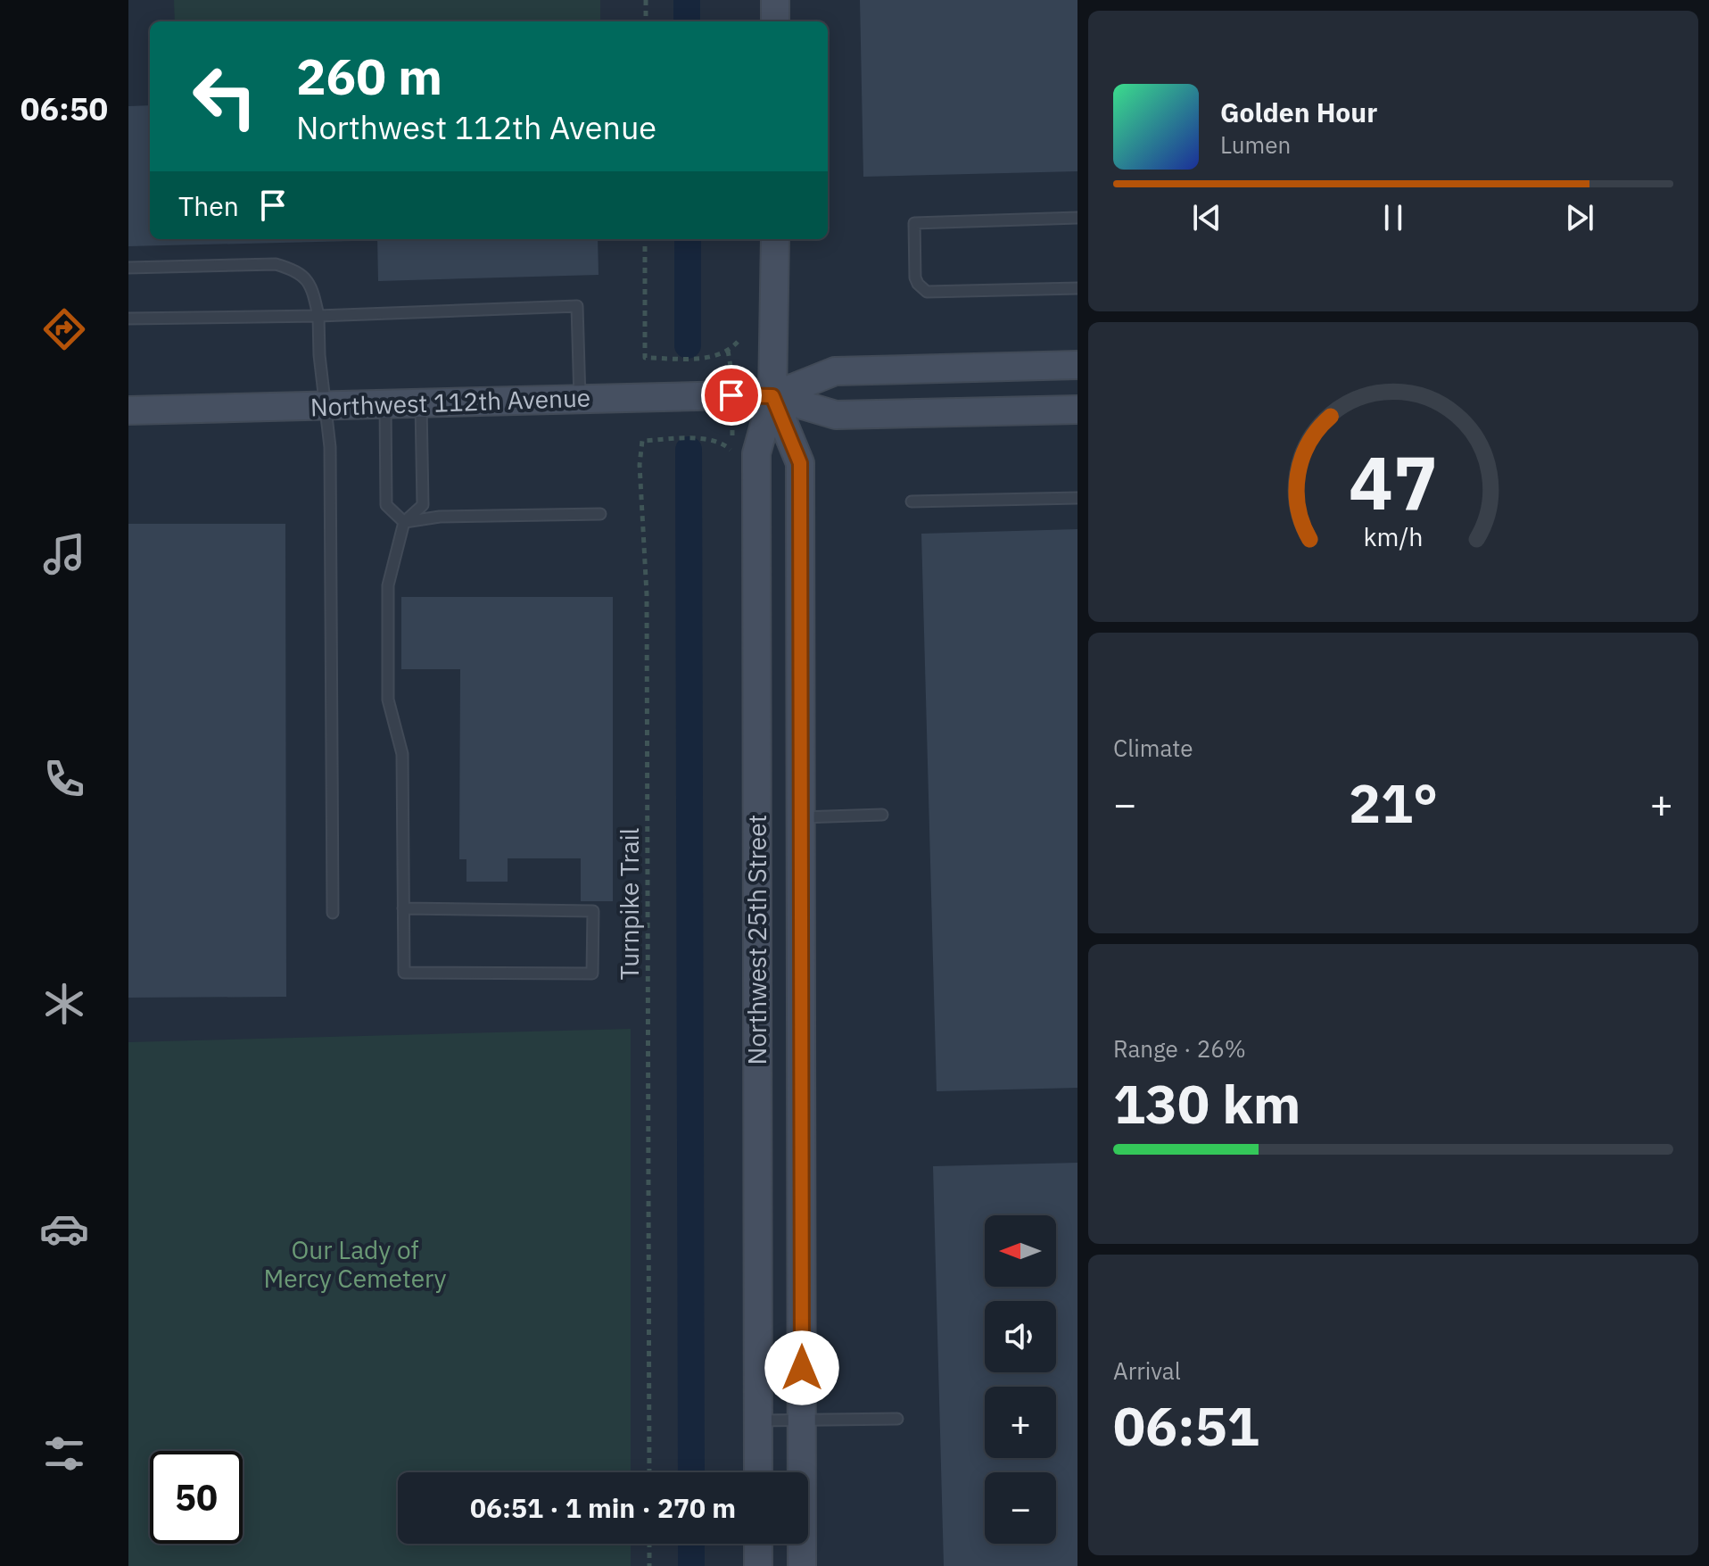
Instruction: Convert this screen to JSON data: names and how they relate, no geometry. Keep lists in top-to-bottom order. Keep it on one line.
{"streets":{"main road":["Northwest 112th Avenue","Northwest 25th Street"],"path":["Turnpike Trail"]},"crossings":[["Northwest 112th Avenue","Northwest 25th Street"]],"parks":["Our Lady of Mercy Cemetery"],"north":"left","page":{"tabs":"06:50","turn":["260 m","Northwest 112th Avenue"],"song":["Golden Hour","Lumen"],"then":"Then","tile":["Climate",["Range · 26%","130 km"],["Arrival","06:51"]],"heat":["−","21°","+"],"map_buttons":["+","−"],"limit":"50","trip":"06:51 · 1 min · 270 m","gauge":["47","km/h"]}}
